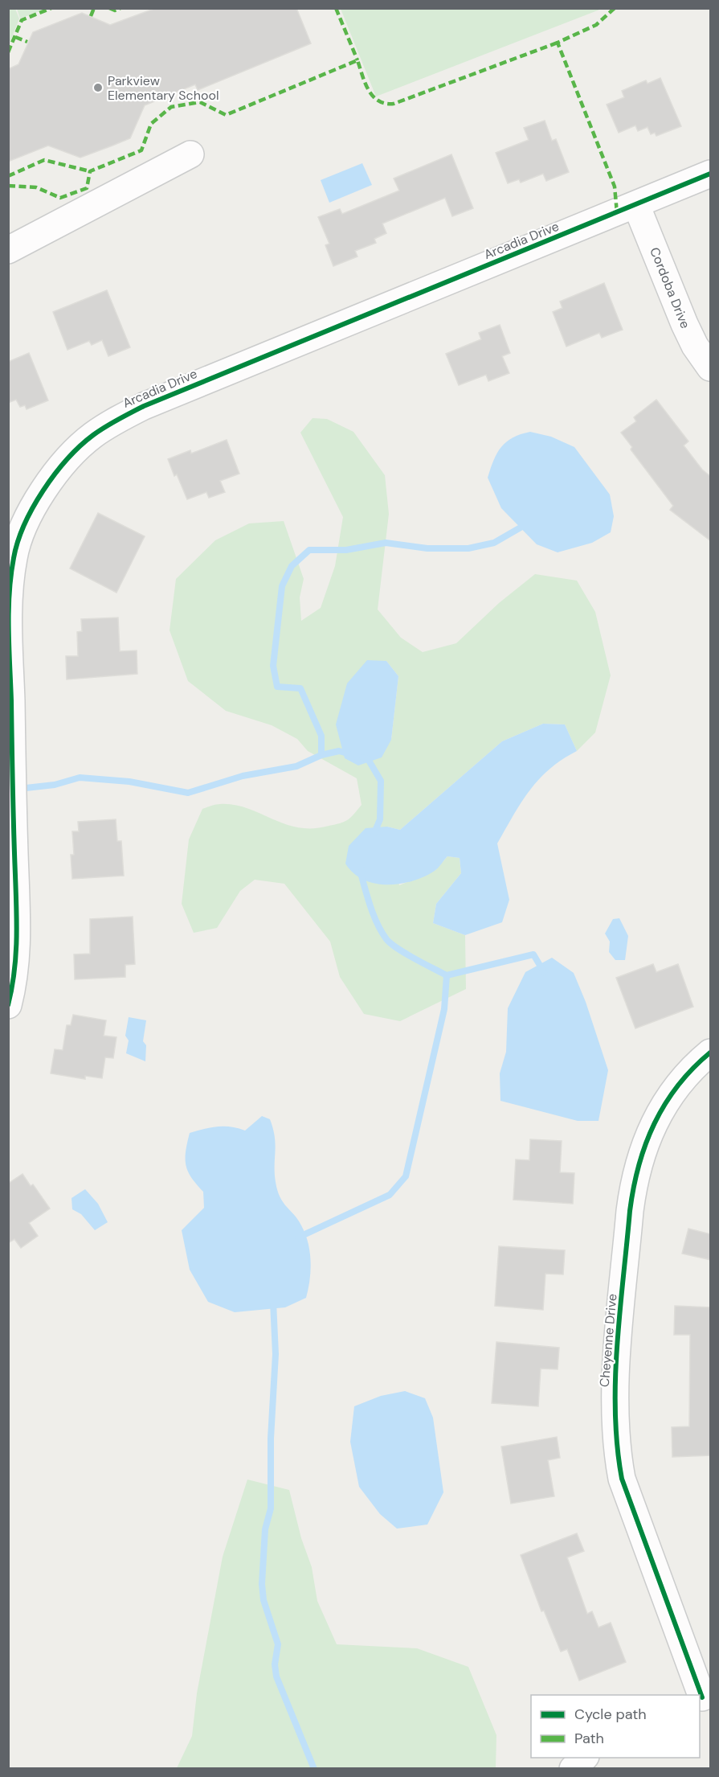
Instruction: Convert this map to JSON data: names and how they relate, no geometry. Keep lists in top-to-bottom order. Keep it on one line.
{"streets":{"street":["Arcadia Drive","Cordoba Drive","Cheyenne Drive"]},"crossings":[["Arcadia Drive","Cordoba Drive"]],"places":["Parkview Elementary School"],"legend":["Cycle path","Path"]}
